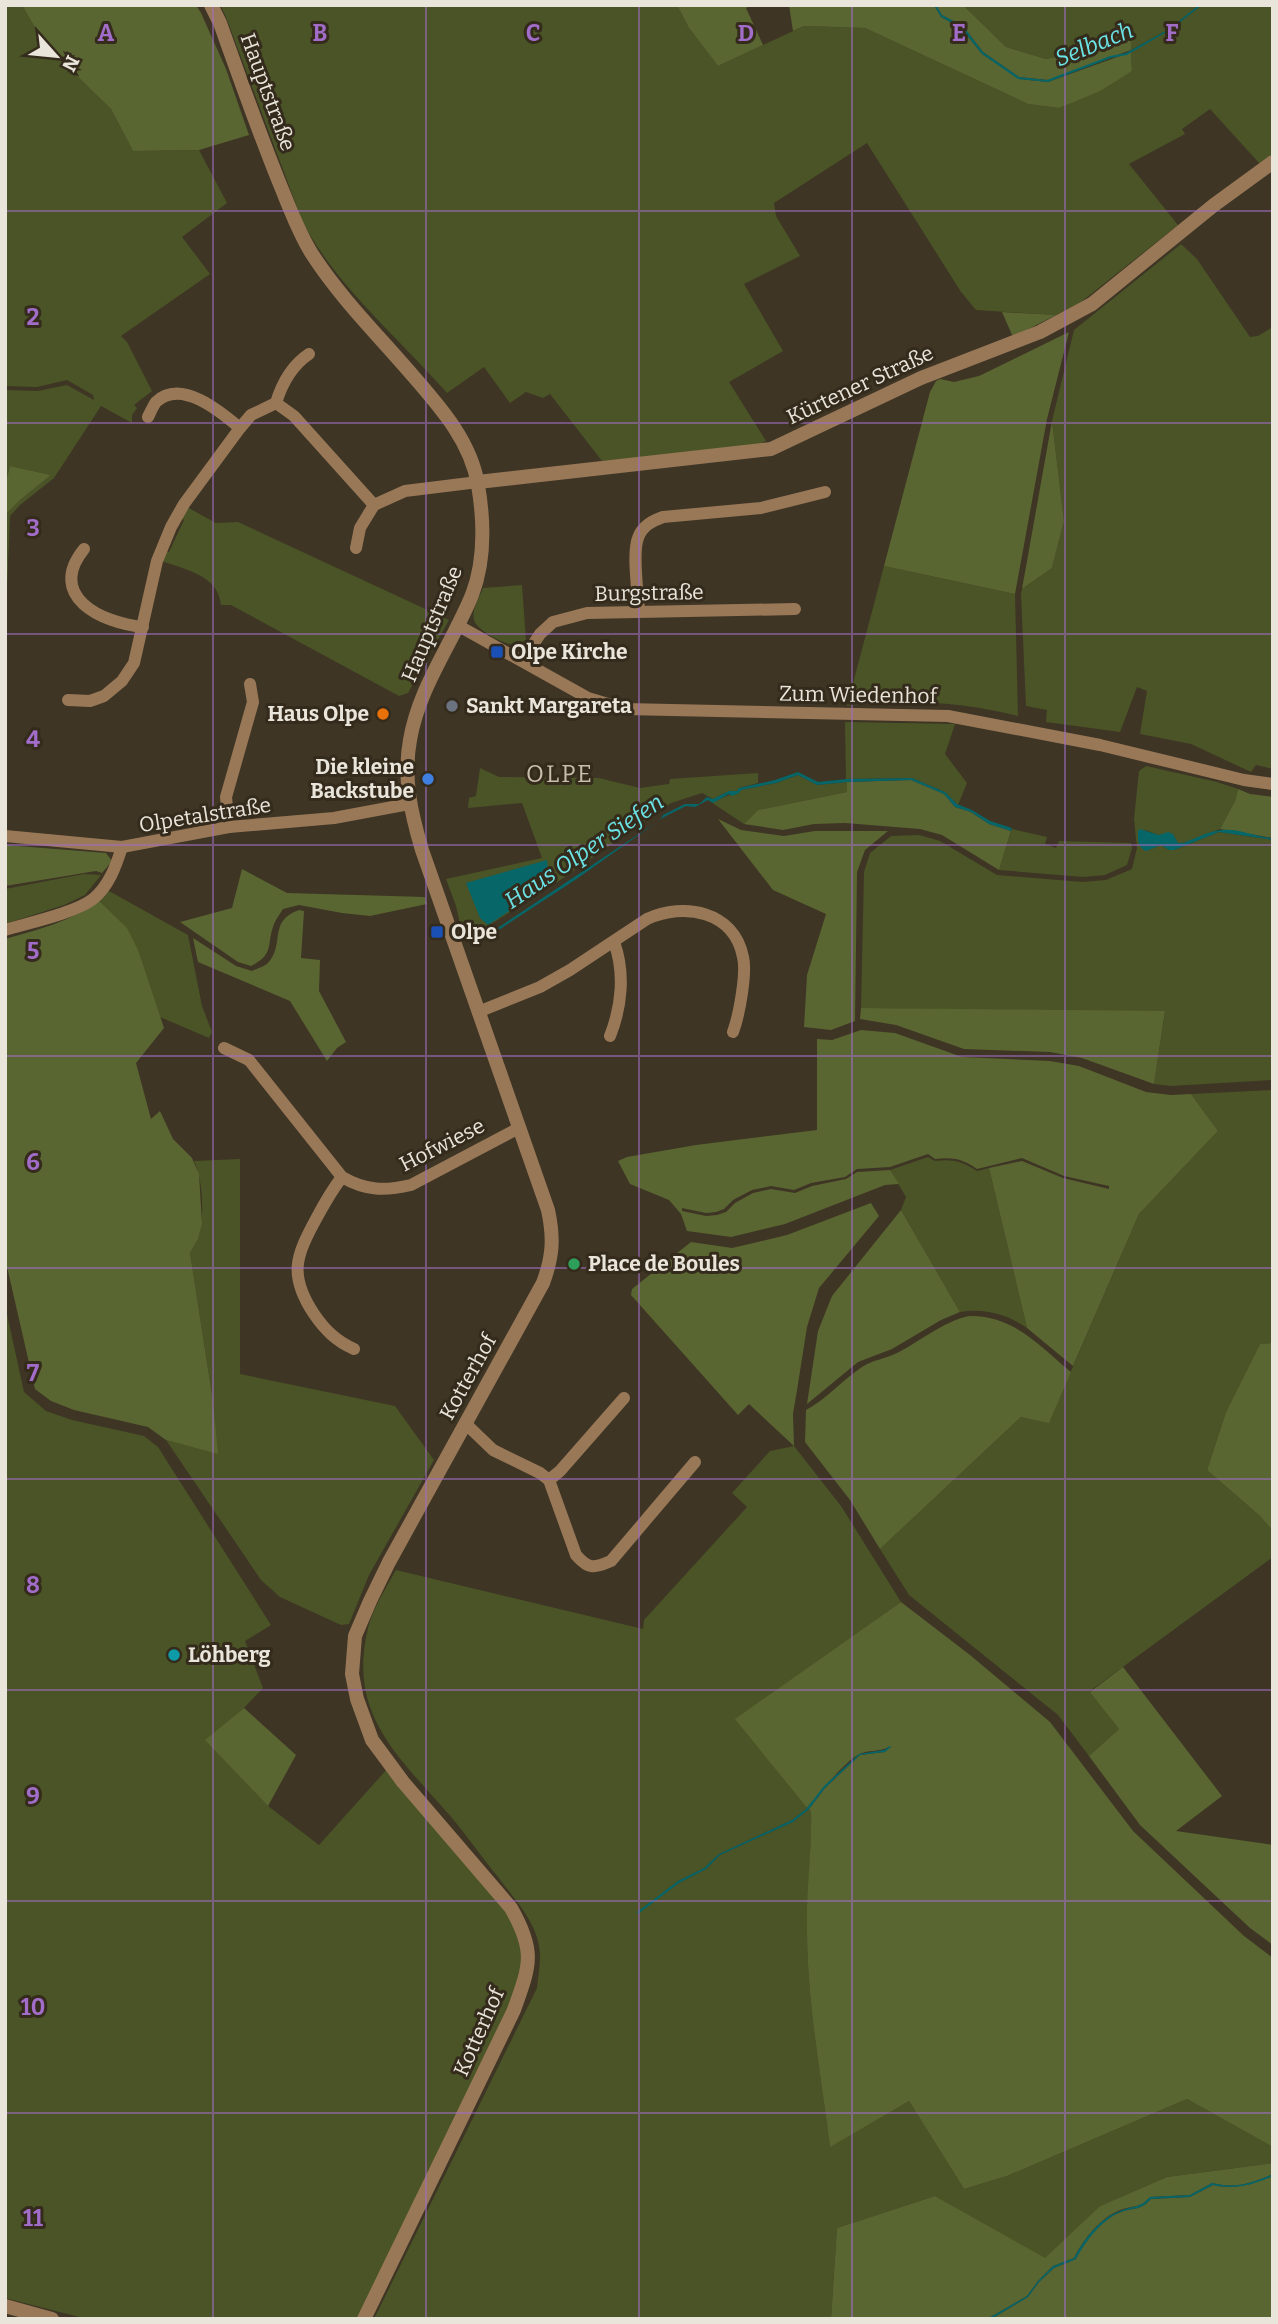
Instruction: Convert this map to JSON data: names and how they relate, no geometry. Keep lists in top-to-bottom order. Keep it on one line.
{"streets":{"street":["Hauptstraße","Kürtener Straße","Burgstraße","Zum Wiedenhof","Olpetalstraße","Hofwiese","Kotterhof"]},"crossings":[["Hauptstraße","Kürtener Straße"],["Hauptstraße","Zum Wiedenhof"],["Hauptstraße","Olpetalstraße"],["Hauptstraße","Hofwiese"],["Hauptstraße","Kotterhof"],["Burgstraße","Zum Wiedenhof"],["Hofwiese","Kotterhof"]],"districts":["OLPE"],"water":["Selbach","Haus Olper Siefen"],"places":{"transit":["Olpe Kirche","Olpe"],"other":["Sankt Margareta","Haus Olpe","Die kleine Backstube","Place de Boules","Löhberg"]},"north":"bottom right","grid":{"columns":["A","B","C","D","E","F"],"rows":["2","3","4","5","6","7","8","9","10","11"]}}
